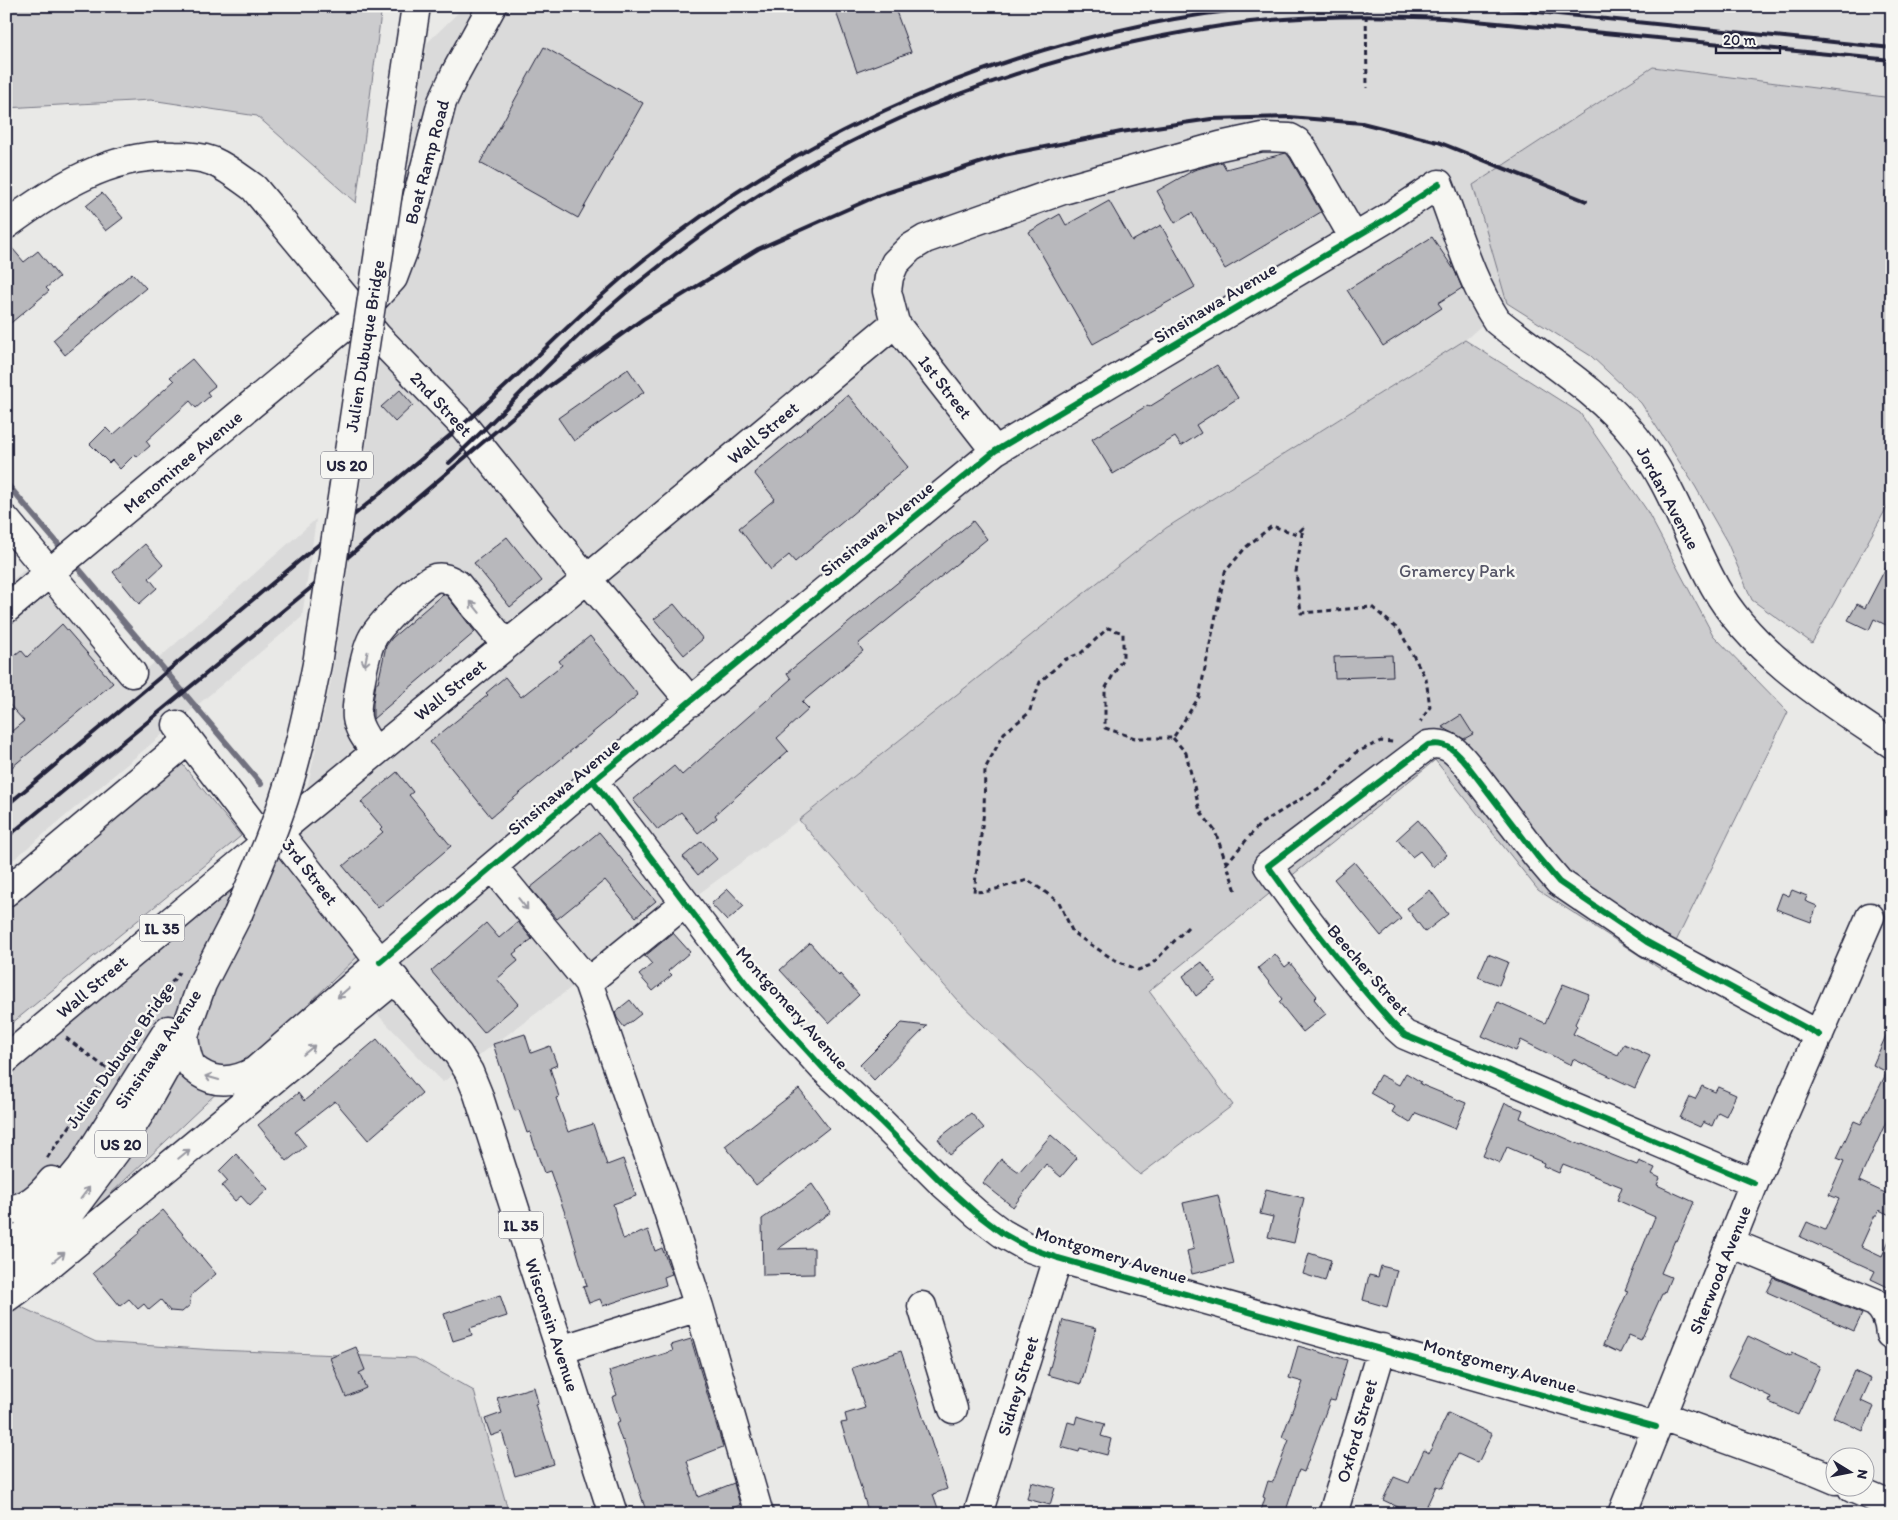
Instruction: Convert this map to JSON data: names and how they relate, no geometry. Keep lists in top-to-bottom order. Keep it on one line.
{"streets":{"main road":["Boat Ramp Road","Sinsinawa Avenue","Julien Dubuque Bridge","1st Street","2nd Street","Wall Street","Menominee Avenue","US 20","Jordan Avenue","3rd Street","IL 35","Beecher Street","Montgomery Avenue","Sherwood Avenue","Wisconsin Avenue","Sidney Street","Oxford Street"]},"crossings":[["Boat Ramp Road","2nd Street"],["Boat Ramp Road","Menominee Avenue"],["Sinsinawa Avenue","Julien Dubuque Bridge"],["Sinsinawa Avenue","1st Street"],["Sinsinawa Avenue","2nd Street"],["Sinsinawa Avenue","Jordan Avenue"],["Sinsinawa Avenue","3rd Street"],["Sinsinawa Avenue","Montgomery Avenue"],["Sinsinawa Avenue","Wisconsin Avenue"],["1st Street","Wall Street"],["2nd Street","Wall Street"],["2nd Street","Menominee Avenue"],["Wall Street","3rd Street"],["3rd Street","Wisconsin Avenue"],["Beecher Street","Sherwood Avenue"],["Montgomery Avenue","Sherwood Avenue"],["Montgomery Avenue","Sidney Street"],["Montgomery Avenue","Oxford Street"]],"parks":["Gramercy Park"],"scale_bar":"20 m","north":"right"}
